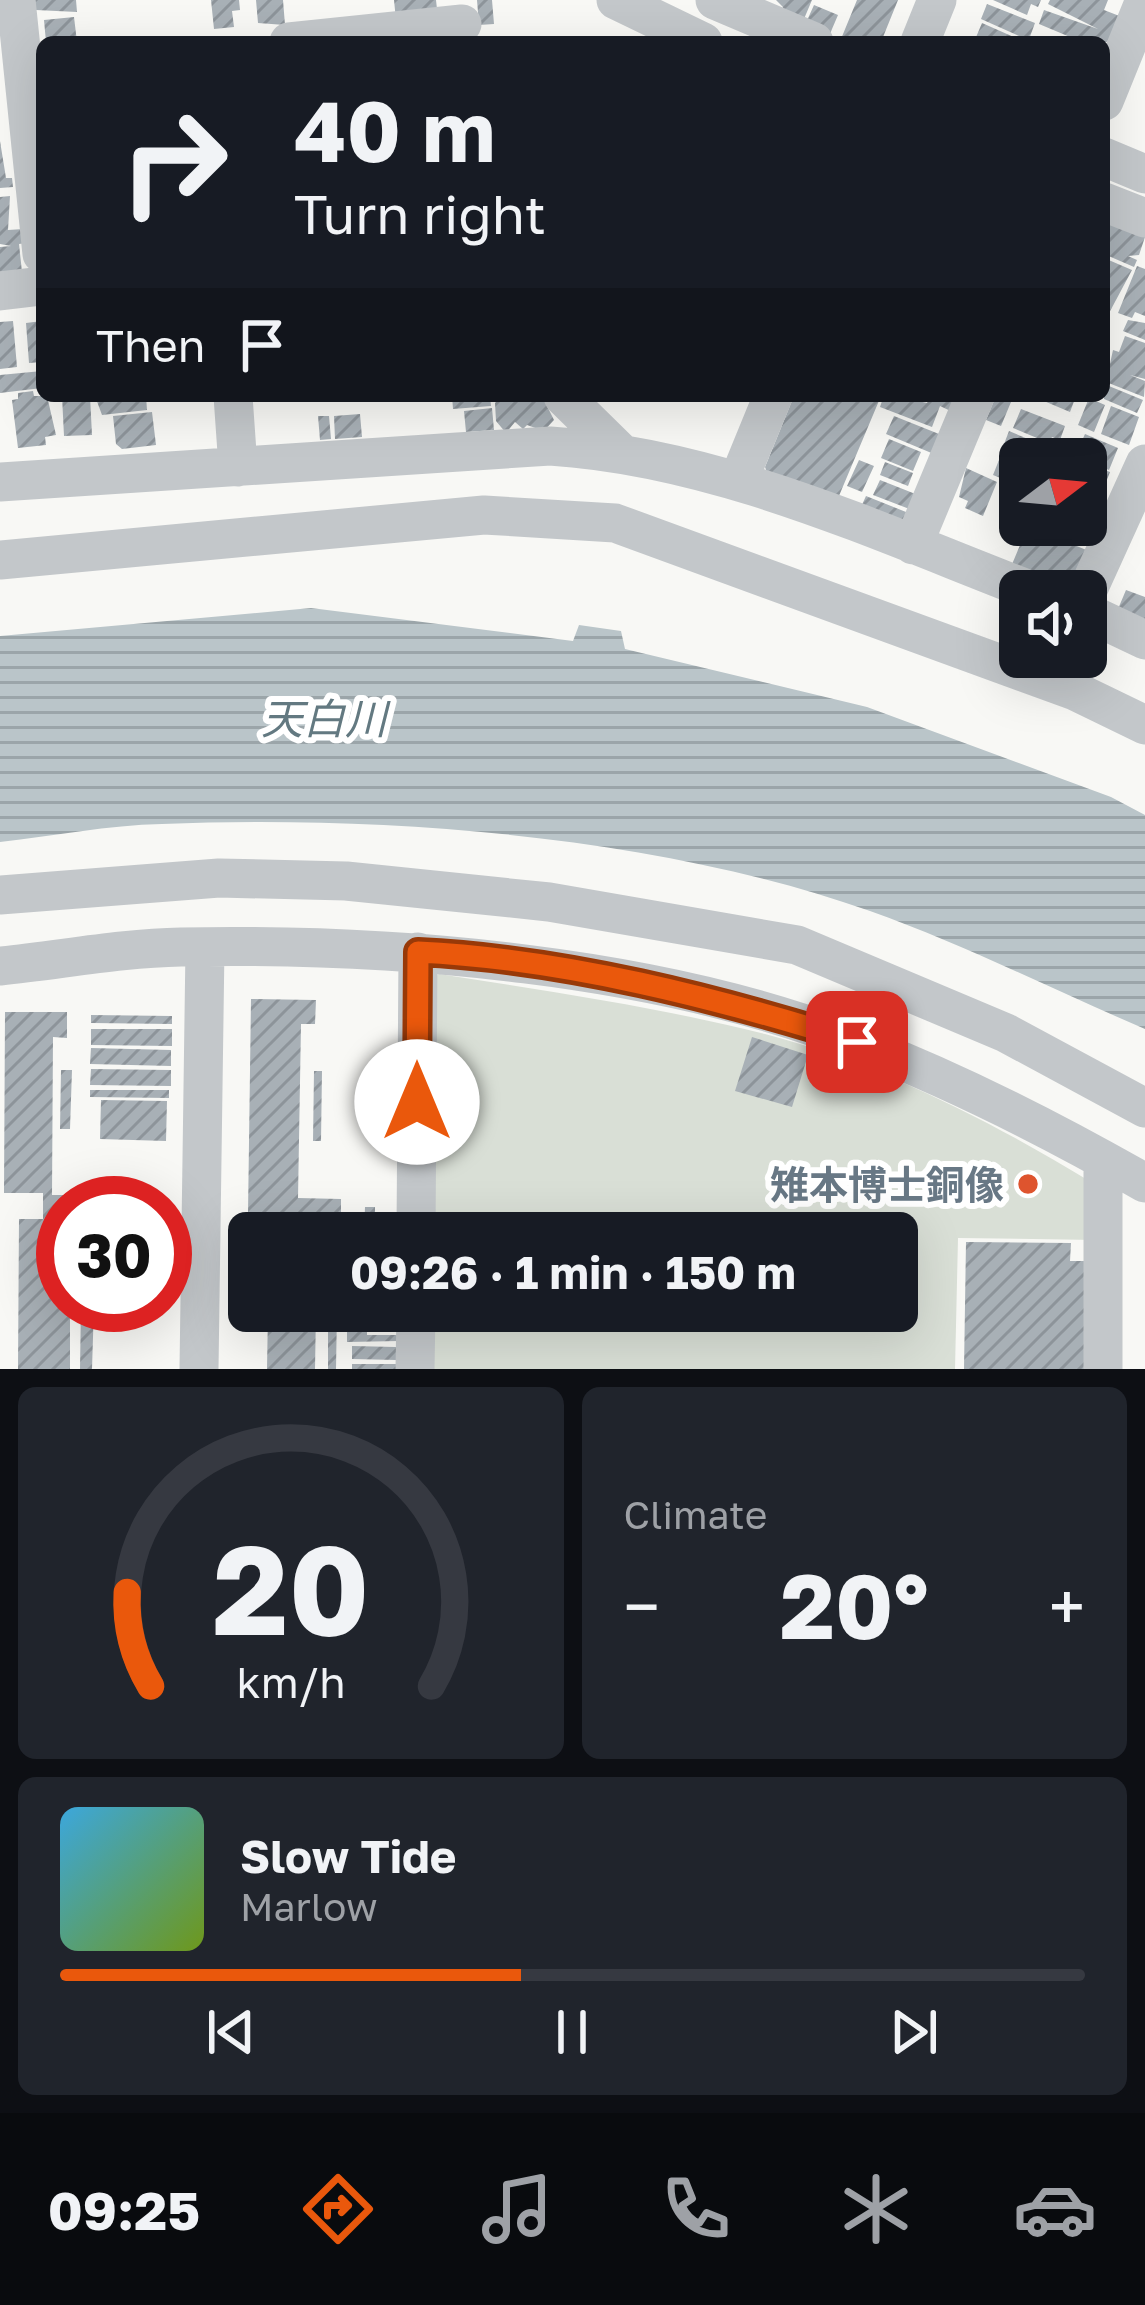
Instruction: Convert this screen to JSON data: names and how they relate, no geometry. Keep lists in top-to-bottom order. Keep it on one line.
{"water":["天白川"],"places":["雉本博士銅像"],"north":"right","page":{"turn":["40 m","Turn right"],"then":"Then","limit":"30","trip":"09:26 · 1 min · 150 m","tile":"Climate","heat":["−","20°","+"],"song":["Slow Tide","Marlow"],"tabs":"09:25","gauge":["20","km/h"]}}
